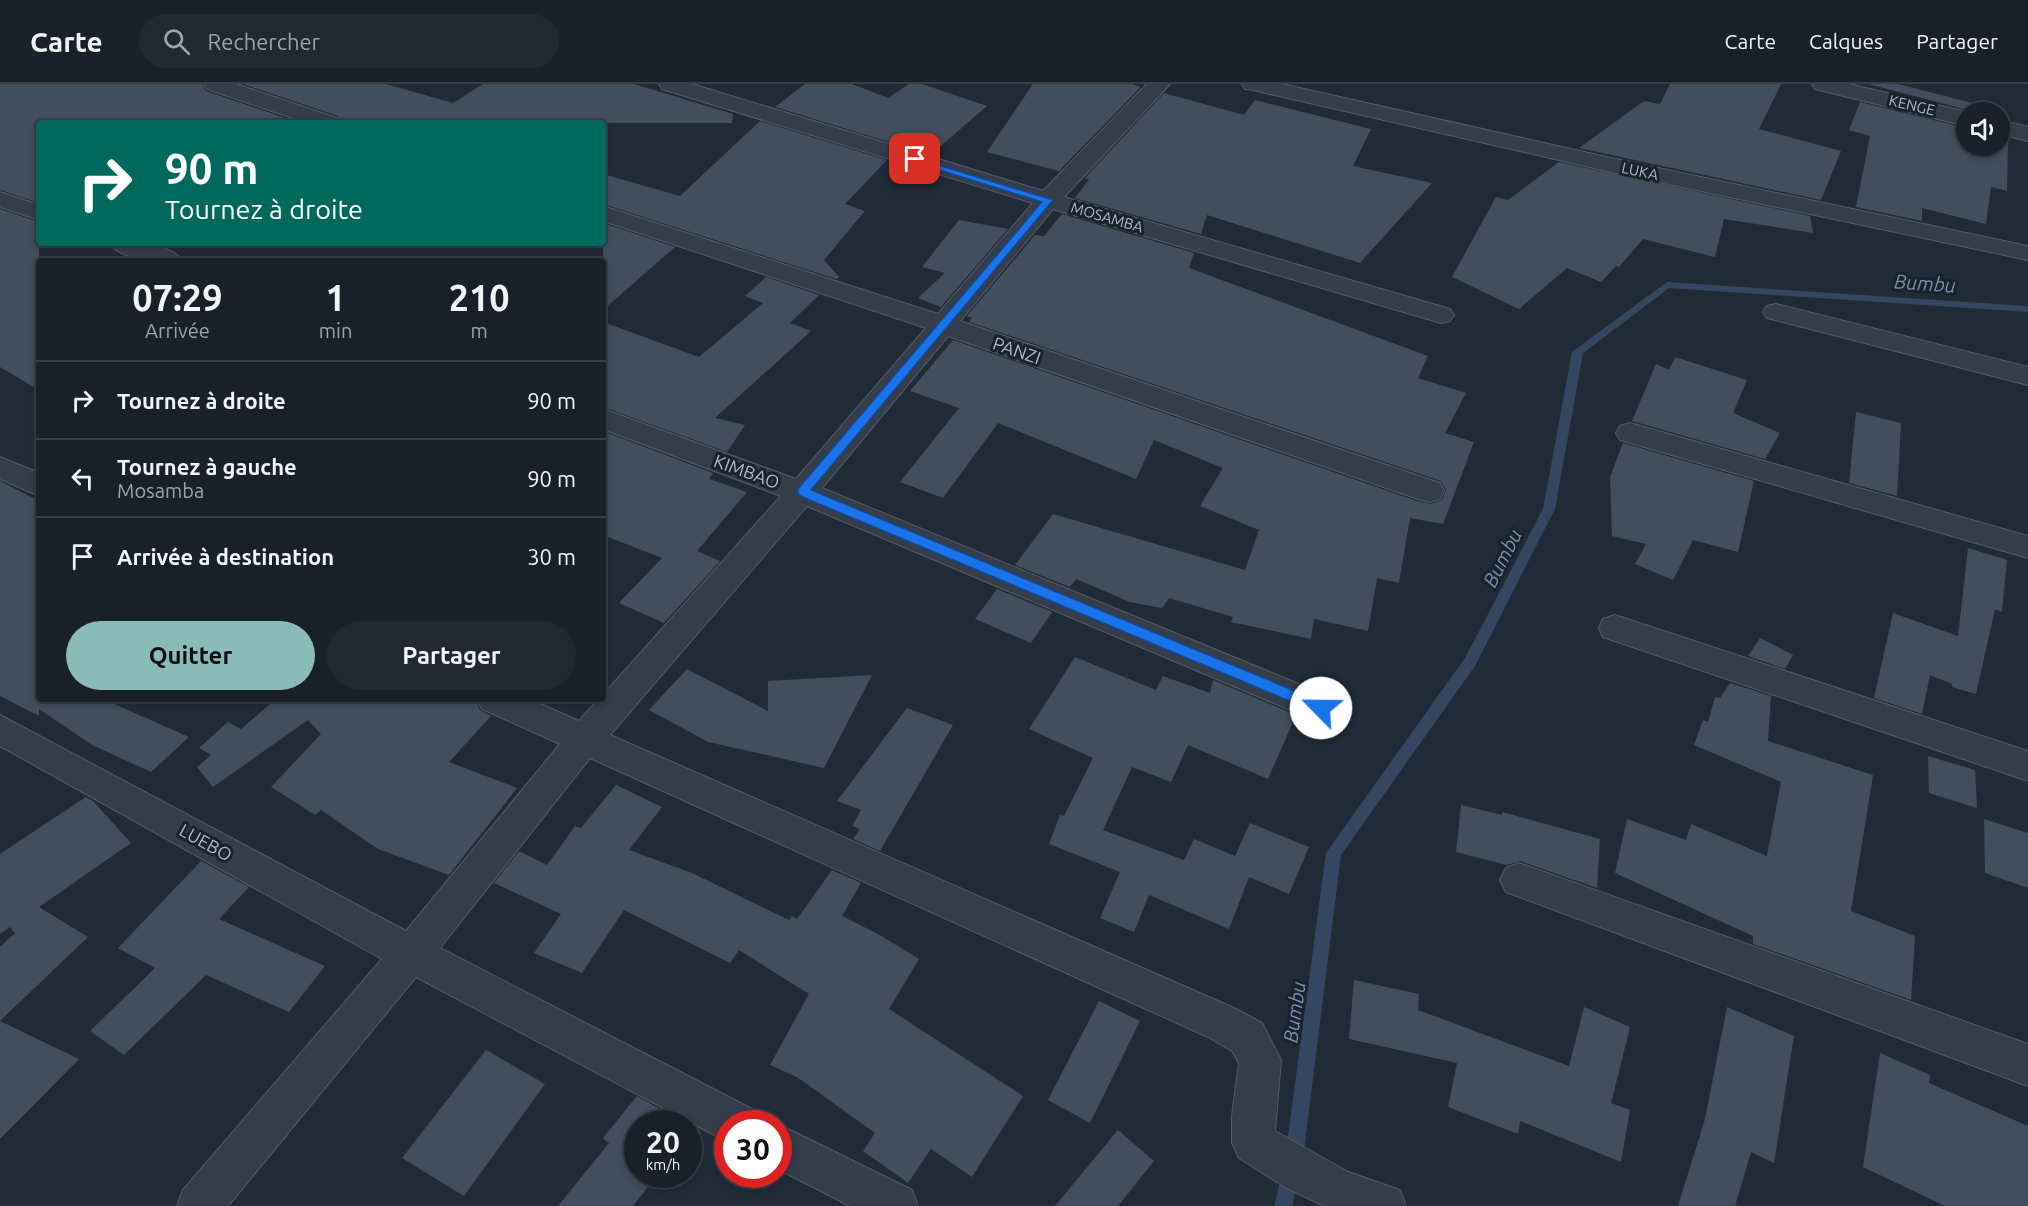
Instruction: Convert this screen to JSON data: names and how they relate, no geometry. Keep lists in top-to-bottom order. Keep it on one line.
{"streets":{"street":["KENGE","LUKA","MOSAMBA","PANZI","KIMBAO","LUEBO"]},"water":["Bumbu"],"page":{"header":"Carte","search":"Rechercher","nav":["Carte","Calques","Partager"],"turn":["90 m","Tournez à droite"],"eta":["07:29","Arrivée","1","min","210","m"],"list":[{"name":"Tournez à droite","value":"90 m"},{"name":"Tournez à gauche","note":"Mosamba","value":"90 m"},{"name":"Arrivée à destination","value":"30 m"}],"buttons":["Quitter","Partager"],"speed":"20 km/h","limit":"30"}}
